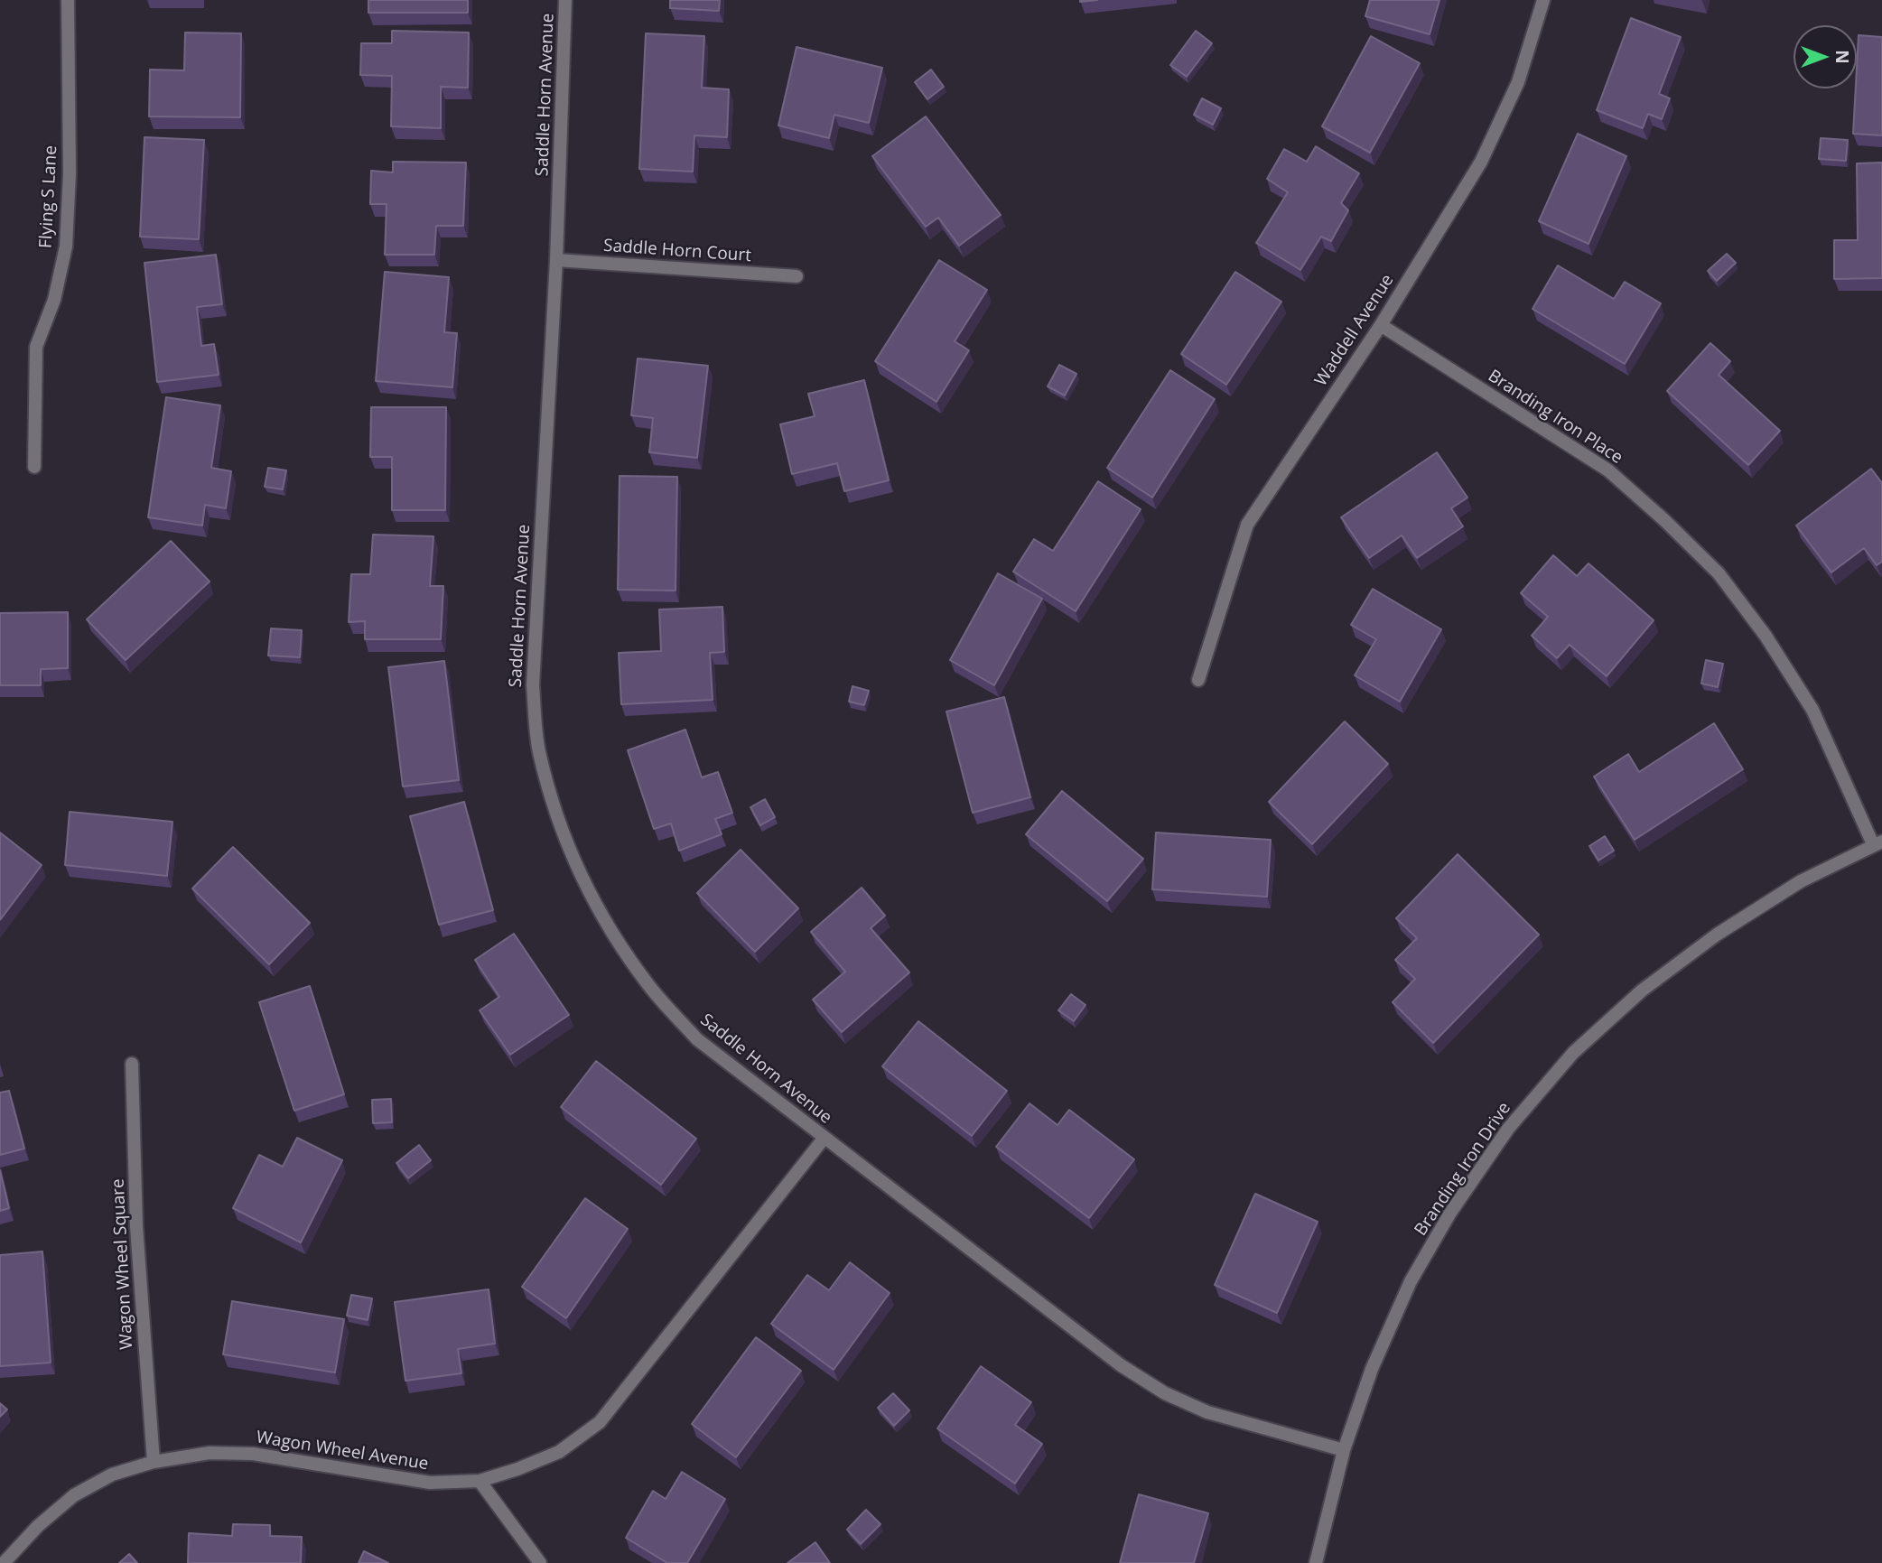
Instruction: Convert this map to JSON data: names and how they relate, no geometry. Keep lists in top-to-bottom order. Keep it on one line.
{"streets":{"street":["Saddle Horn Avenue","Flying S Lane","Saddle Horn Court","Waddell Avenue","Branding Iron Place","Branding Iron Drive","Wagon Wheel Square","Wagon Wheel Avenue"]},"crossings":[["Saddle Horn Avenue","Saddle Horn Court"],["Saddle Horn Avenue","Branding Iron Drive"],["Saddle Horn Avenue","Wagon Wheel Avenue"],["Waddell Avenue","Branding Iron Place"],["Branding Iron Place","Branding Iron Drive"],["Wagon Wheel Square","Wagon Wheel Avenue"]],"north":"right"}
